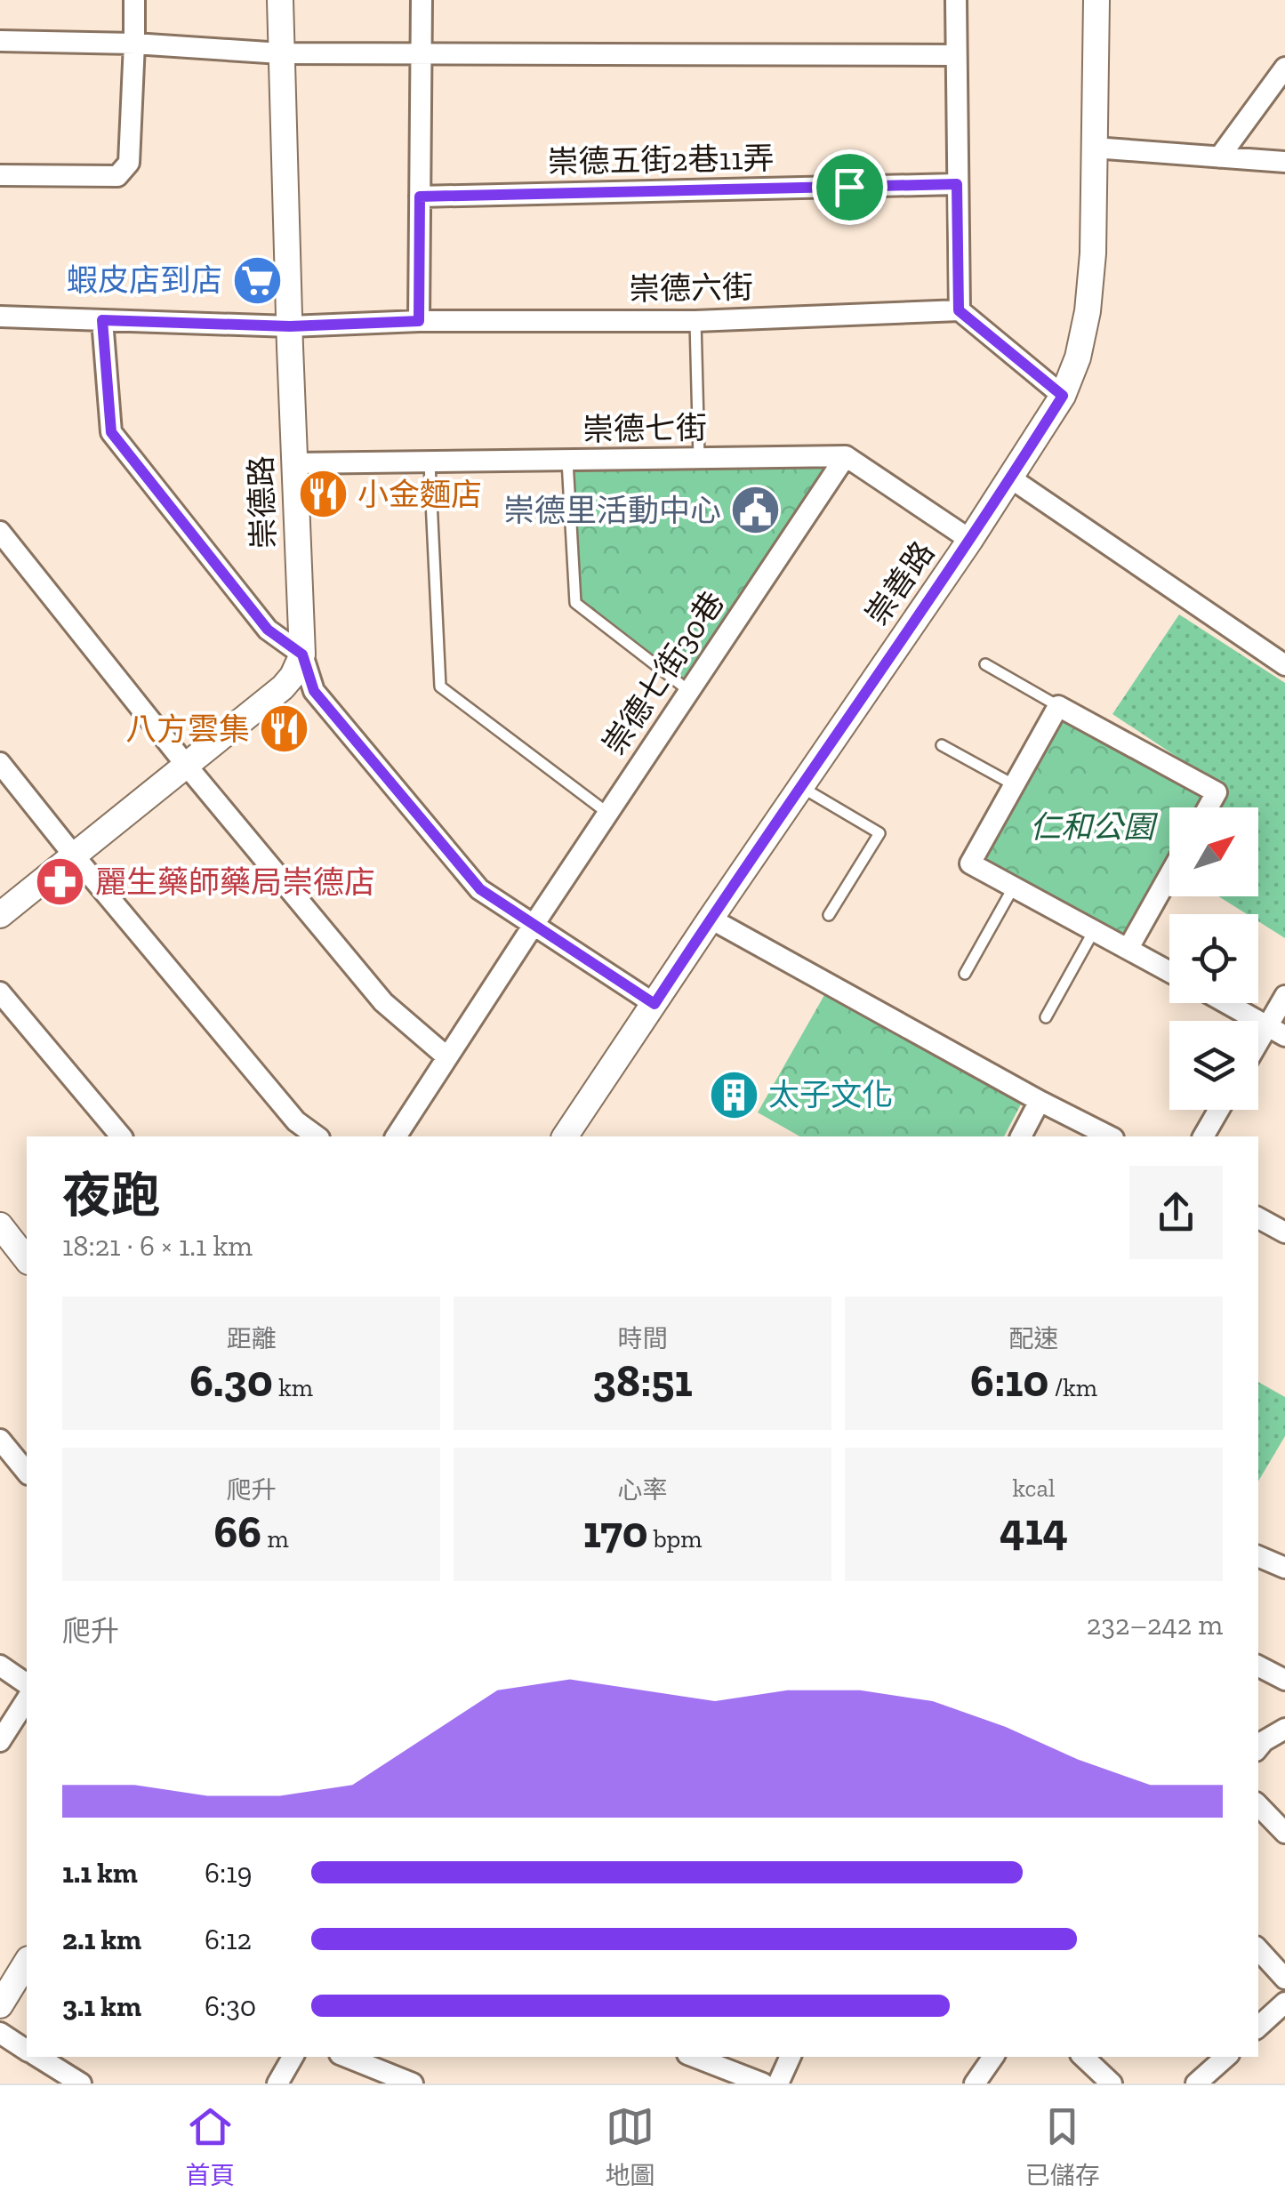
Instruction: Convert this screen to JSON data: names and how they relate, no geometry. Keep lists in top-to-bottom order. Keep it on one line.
{"streets":{"street":["崇德五街2巷11弄","崇德六街","崇德七街","崇德路","崇善路","崇德七街30巷"]},"crossings":[["崇德六街","崇德路"],["崇德七街","崇德路"],["崇德七街","崇德七街30巷"]],"parks":["仁和公園"],"places":{"supermarket":["蝦皮店到店"],"restaurant":["小金麵店","八方雲集"],"public building":["崇德里活動中心"],"pharmacy":["麗生藥師藥局崇德店"],"building":["太子文化"]},"north":"top right","page":{"heading":["夜跑","18:21 · 6 × 1.1 km"],"stats":[["距離","6.30 km"],["時間","38:51"],["配速","6:10 /km"],["爬升","66 m"],["心率","170 bpm"],["kcal","414"]],"chart":["爬升","232–242 m"],"list":[{"name":"1.1 km","note":"6:19"},{"name":"2.1 km","note":"6:12"},{"name":"3.1 km","note":"6:30"}],"tabs":["首頁","地圖","已儲存"]}}
